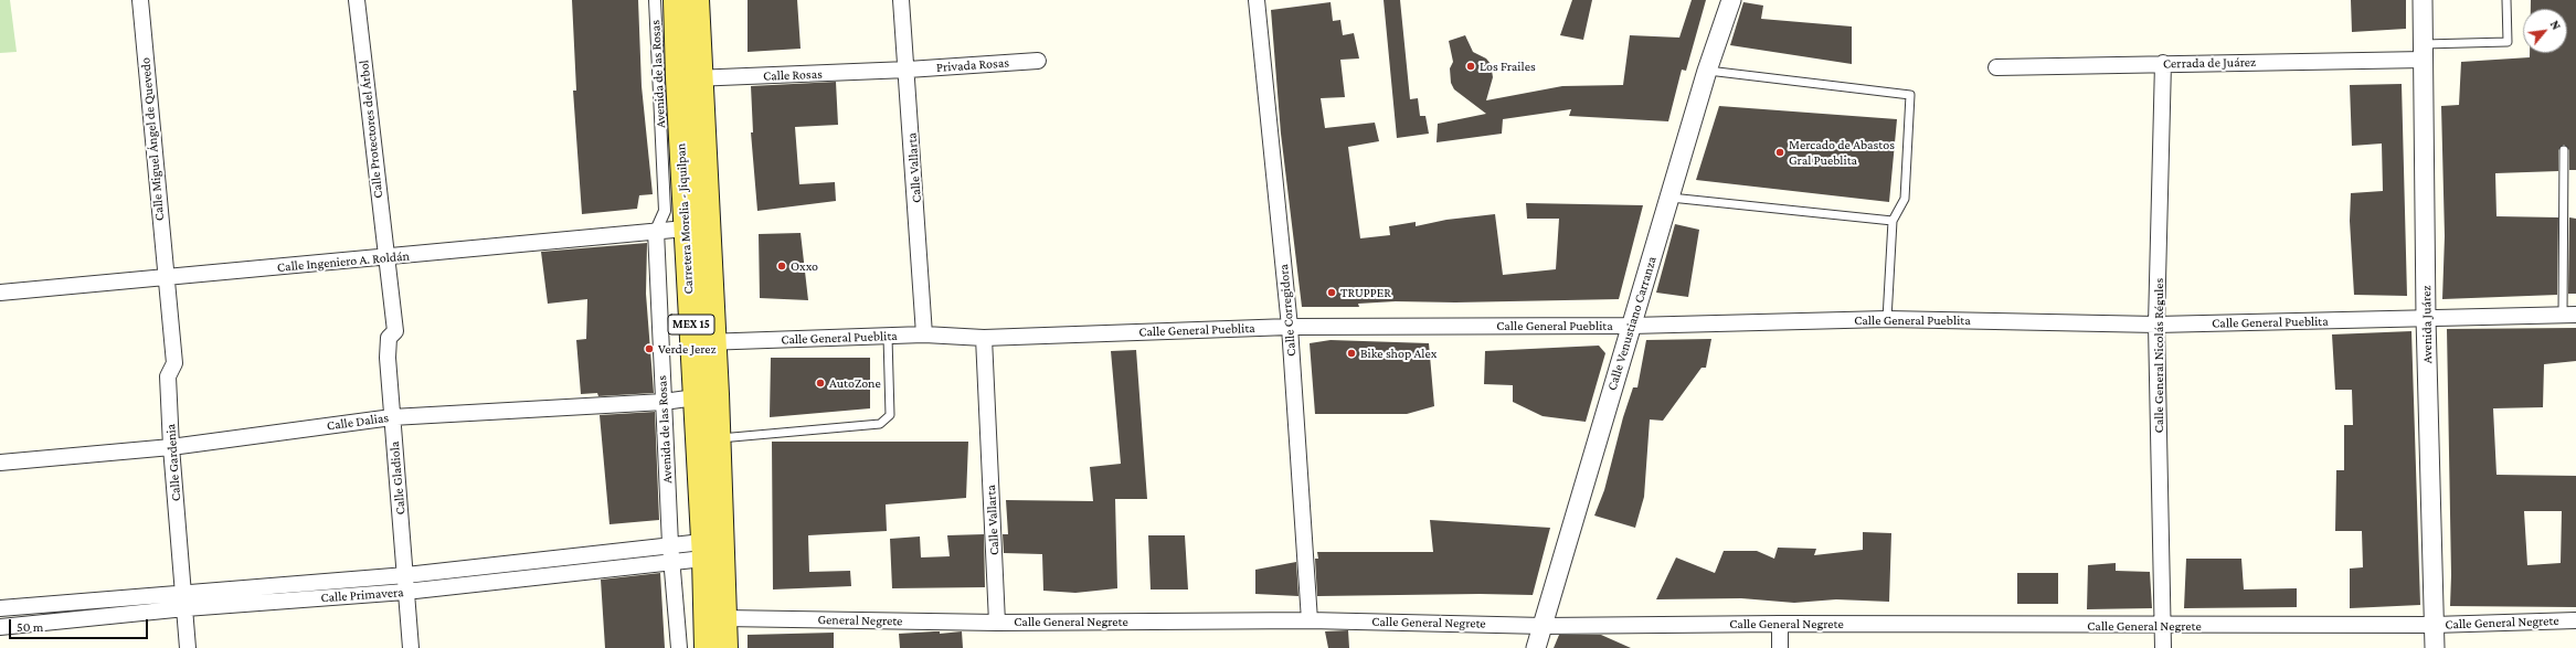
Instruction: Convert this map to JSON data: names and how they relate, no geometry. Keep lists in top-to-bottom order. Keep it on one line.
{"streets":{"main road":["Carretera Morelia - Jiquilpan","MEX 15"],"street":["Cerrada de Juárez","Privada Rosas","Avenida de las Rosas","Calle Rosas","Calle Protectores del Árbol","Calle Miguel Ángel de Quevedo","Calle Vallarta","Calle Ingeniero A. Roldán","Calle Corregidora","Calle General Pueblita","Calle Venustiano Carranza","Avenida Juárez","Calle General Nicolás Régules","Calle Dalias","Calle Gardenia","Calle Gladiola","Calle Primavera","General Negrete","Calle General Negrete"]},"crossings":[["Cerrada de Juárez","Avenida Juárez"],["Cerrada de Juárez","Calle General Nicolás Régules"],["Privada Rosas","Calle Rosas"],["Privada Rosas","Calle Vallarta"],["Avenida de las Rosas","Calle Ingeniero A. Roldán"],["Avenida de las Rosas","Calle Dalias"],["Avenida de las Rosas","Calle Primavera"],["Calle Rosas","Calle Vallarta"],["Calle Rosas","Carretera Morelia - Jiquilpan"],["Calle Protectores del Árbol","Calle Ingeniero A. Roldán"],["Calle Protectores del Árbol","Calle Gladiola"],["Calle Miguel Ángel de Quevedo","Calle Ingeniero A. Roldán"],["Calle Miguel Ángel de Quevedo","Calle Gardenia"],["Calle Vallarta","Calle General Pueblita"],["Calle Vallarta","General Negrete"],["Calle Vallarta","Calle General Negrete"],["Carretera Morelia - Jiquilpan","Calle Ingeniero A. Roldán"],["Carretera Morelia - Jiquilpan","Calle General Pueblita"],["Carretera Morelia - Jiquilpan","Calle Dalias"],["Carretera Morelia - Jiquilpan","Calle Primavera"],["Carretera Morelia - Jiquilpan","General Negrete"],["Calle Ingeniero A. Roldán","Calle Gardenia"],["Calle Ingeniero A. Roldán","Calle Gladiola"],["Calle Corregidora","Calle General Pueblita"],["Calle Corregidora","Calle General Negrete"],["Calle General Pueblita","Calle Venustiano Carranza"],["Calle General Pueblita","Avenida Juárez"],["Calle General Pueblita","Calle General Nicolás Régules"],["Calle Venustiano Carranza","Calle General Negrete"],["Avenida Juárez","Calle General Negrete"],["Calle General Nicolás Régules","Calle General Negrete"],["Calle Dalias","Calle Gardenia"],["Calle Dalias","Calle Gladiola"],["Calle Gardenia","Calle Primavera"],["Calle Gladiola","Calle Primavera"],["General Negrete","Calle General Negrete"]],"places":["Los Frailes","Mercado de Abastos Gral Pueblita","Oxxo","TRUPPER","Verde Jerez","Bike shop Alex","AutoZone"],"scale_bar":"50 m","north":"top right"}
